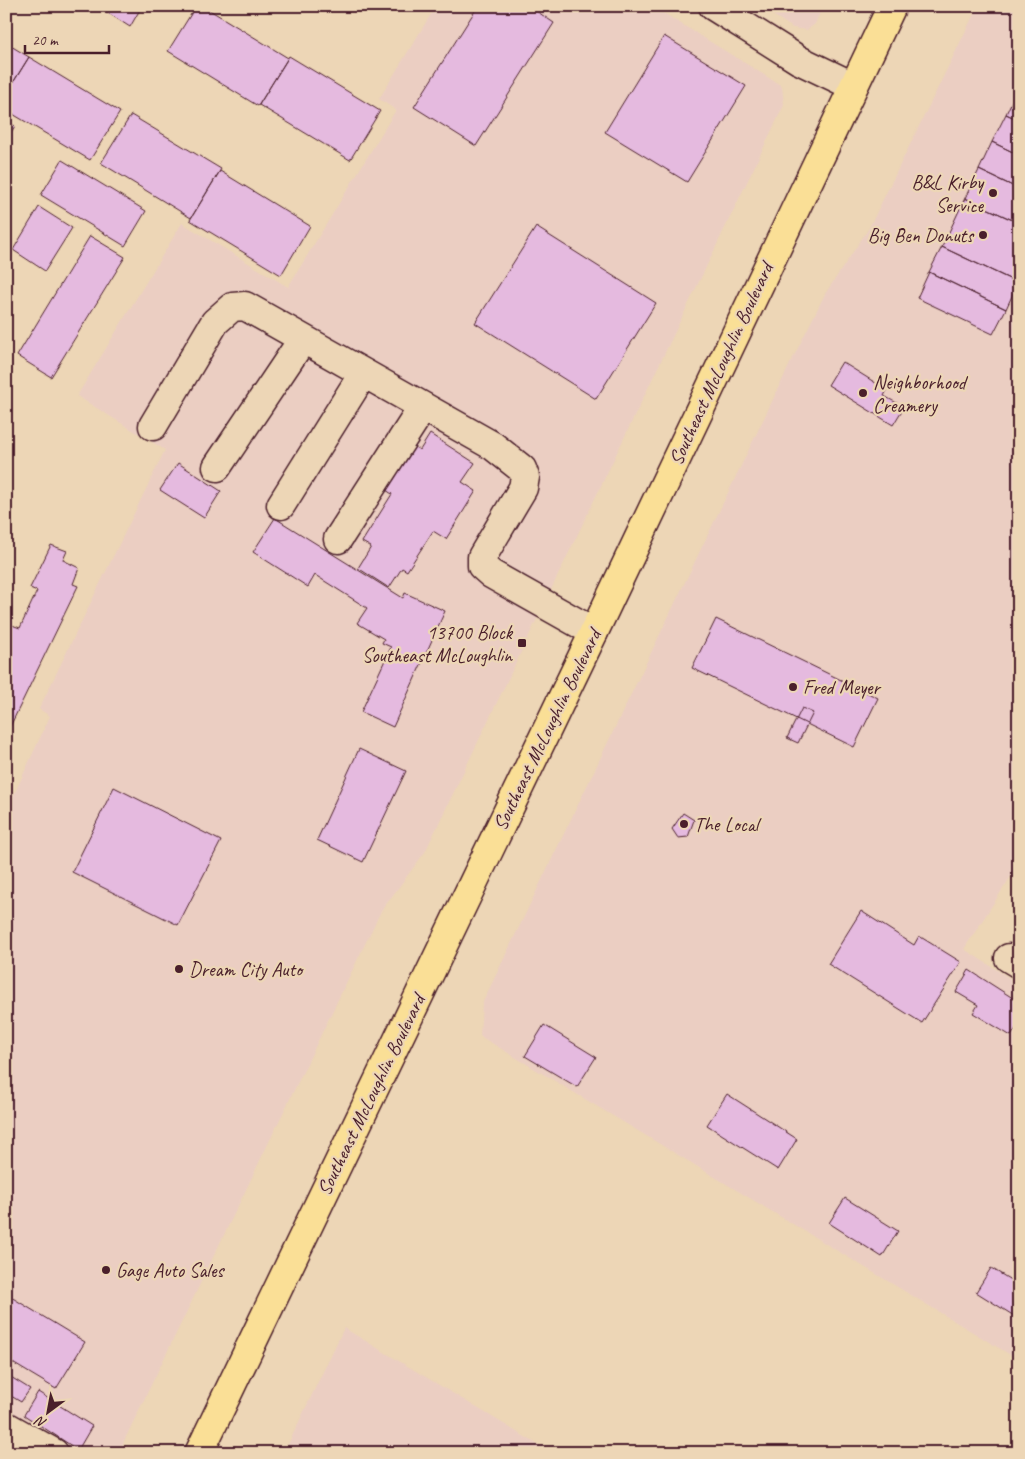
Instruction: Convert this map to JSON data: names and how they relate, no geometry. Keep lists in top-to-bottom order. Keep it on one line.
{"streets":{"main road":["Southeast McLoughlin Boulevard"]},"places":{"other":["B&L Kirby Service","Big Ben Donuts","Neighborhood Creamery","Fred Meyer","The Local","Dream City Auto","Gage Auto Sales"],"transit":["13700 Block Southeast McLoughlin"]},"scale_bar":"20 m","north":"bottom left"}
